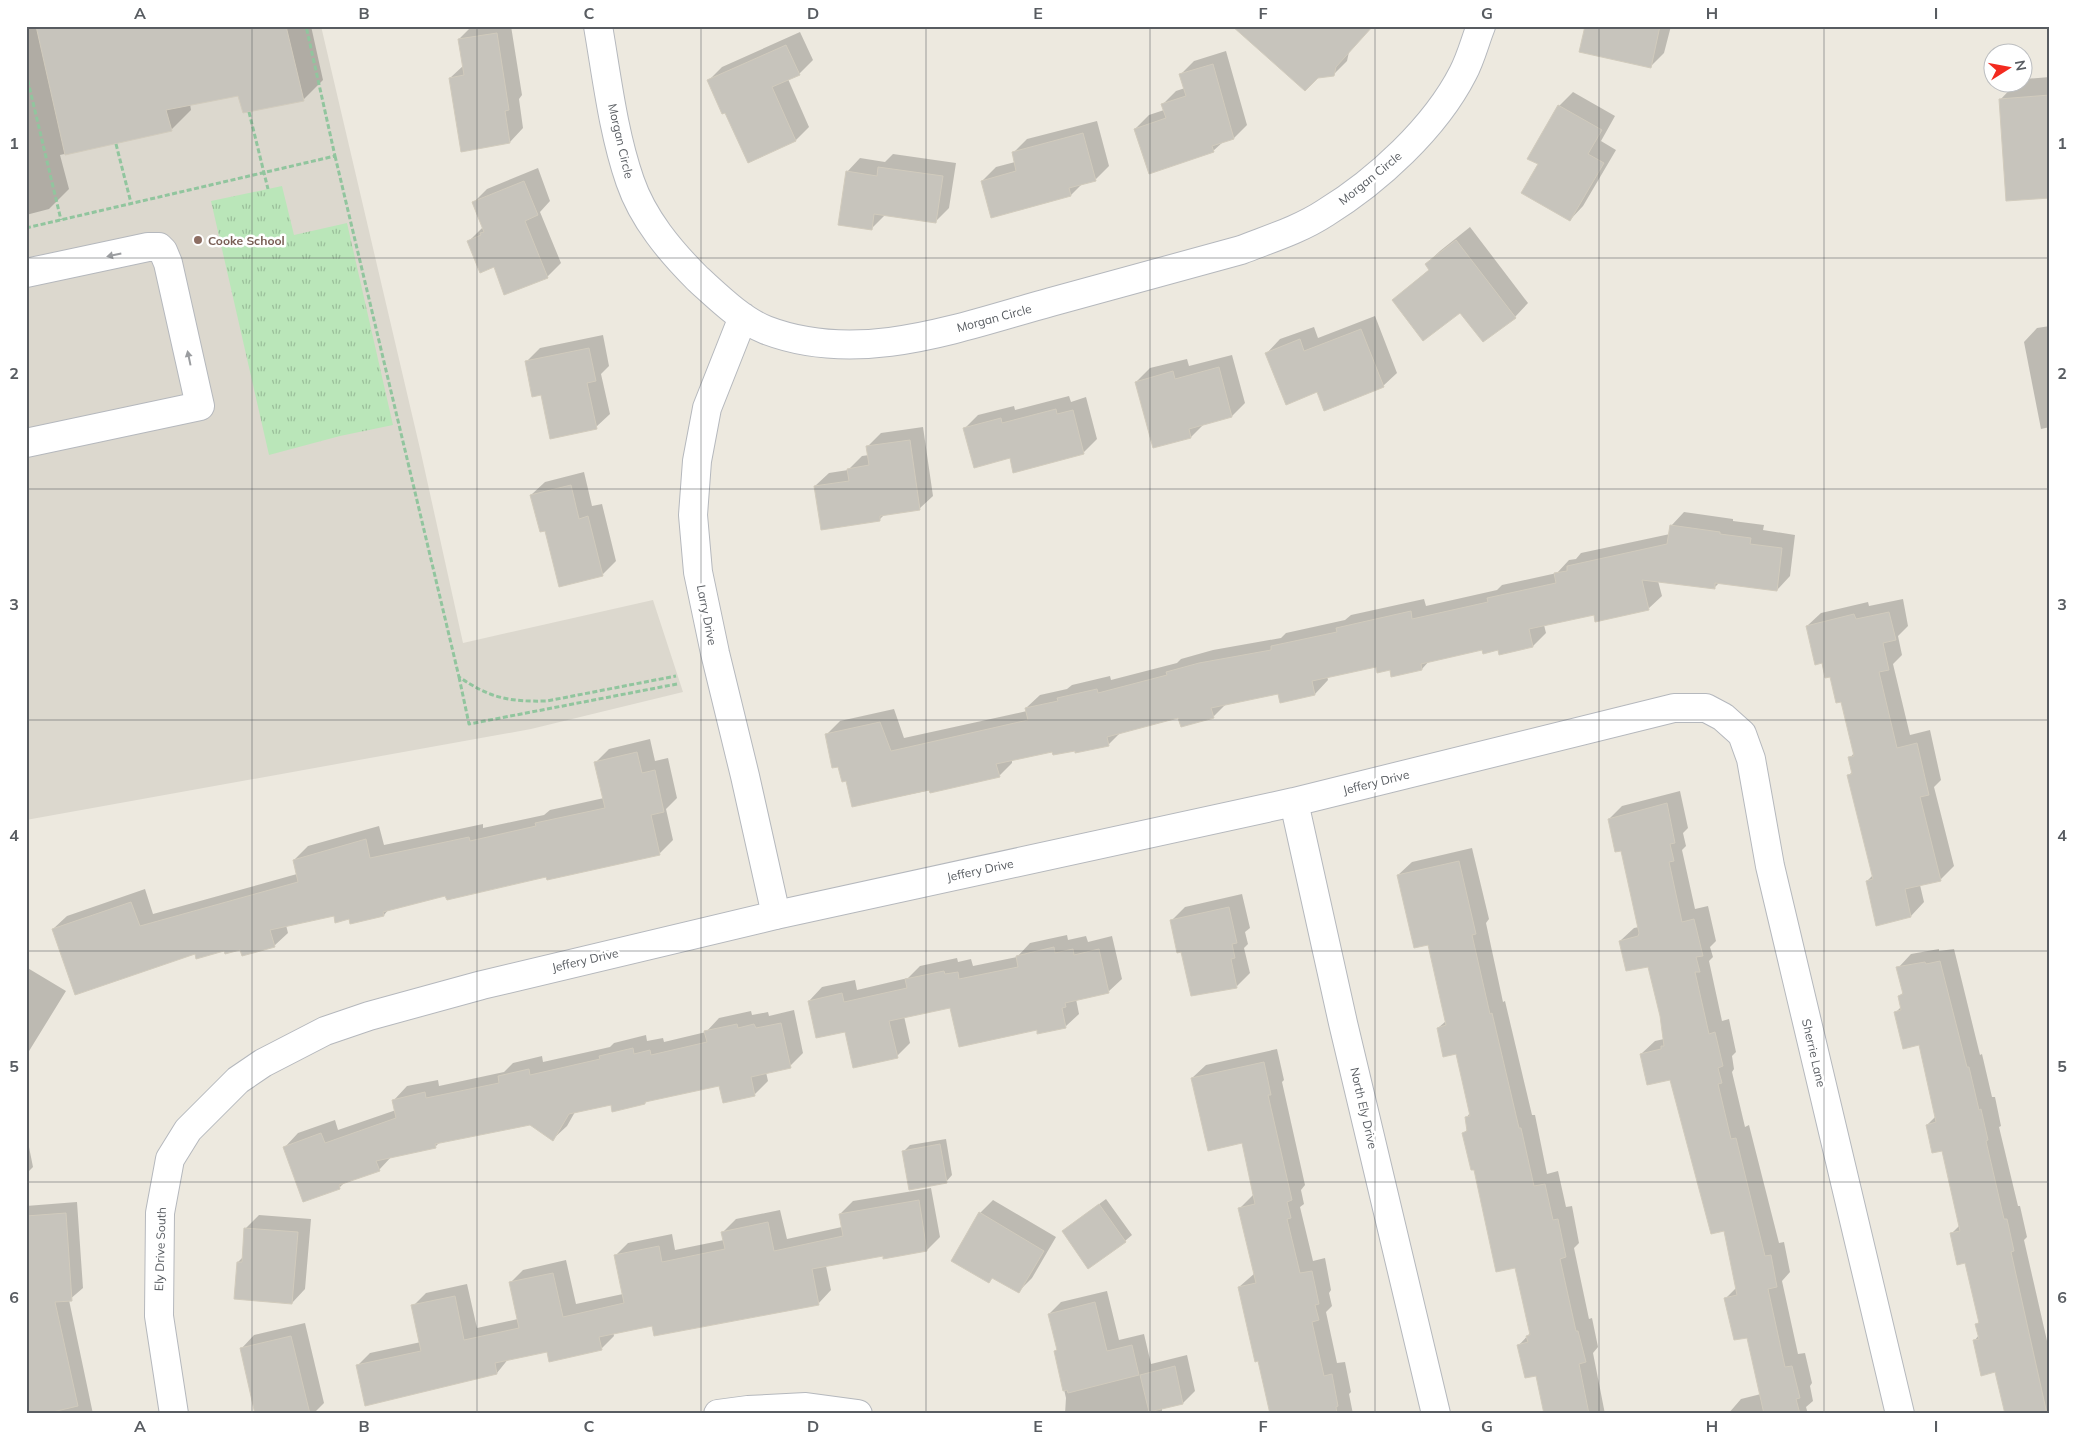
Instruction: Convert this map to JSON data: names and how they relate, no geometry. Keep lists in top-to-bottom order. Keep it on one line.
{"streets":{"street":["Morgan Circle","Larry Drive","Jeffery Drive","Sherrie Lane","North Ely Drive","Ely Drive South"]},"crossings":[["Morgan Circle","Larry Drive"],["Larry Drive","Jeffery Drive"],["Jeffery Drive","Sherrie Lane"],["Jeffery Drive","North Ely Drive"],["Jeffery Drive","Ely Drive South"]],"places":["Cooke School"],"north":"right","grid":{"columns":["A","B","C","D","E","F","G","H","I"],"rows":["1","2","3","4","5","6"]}}
